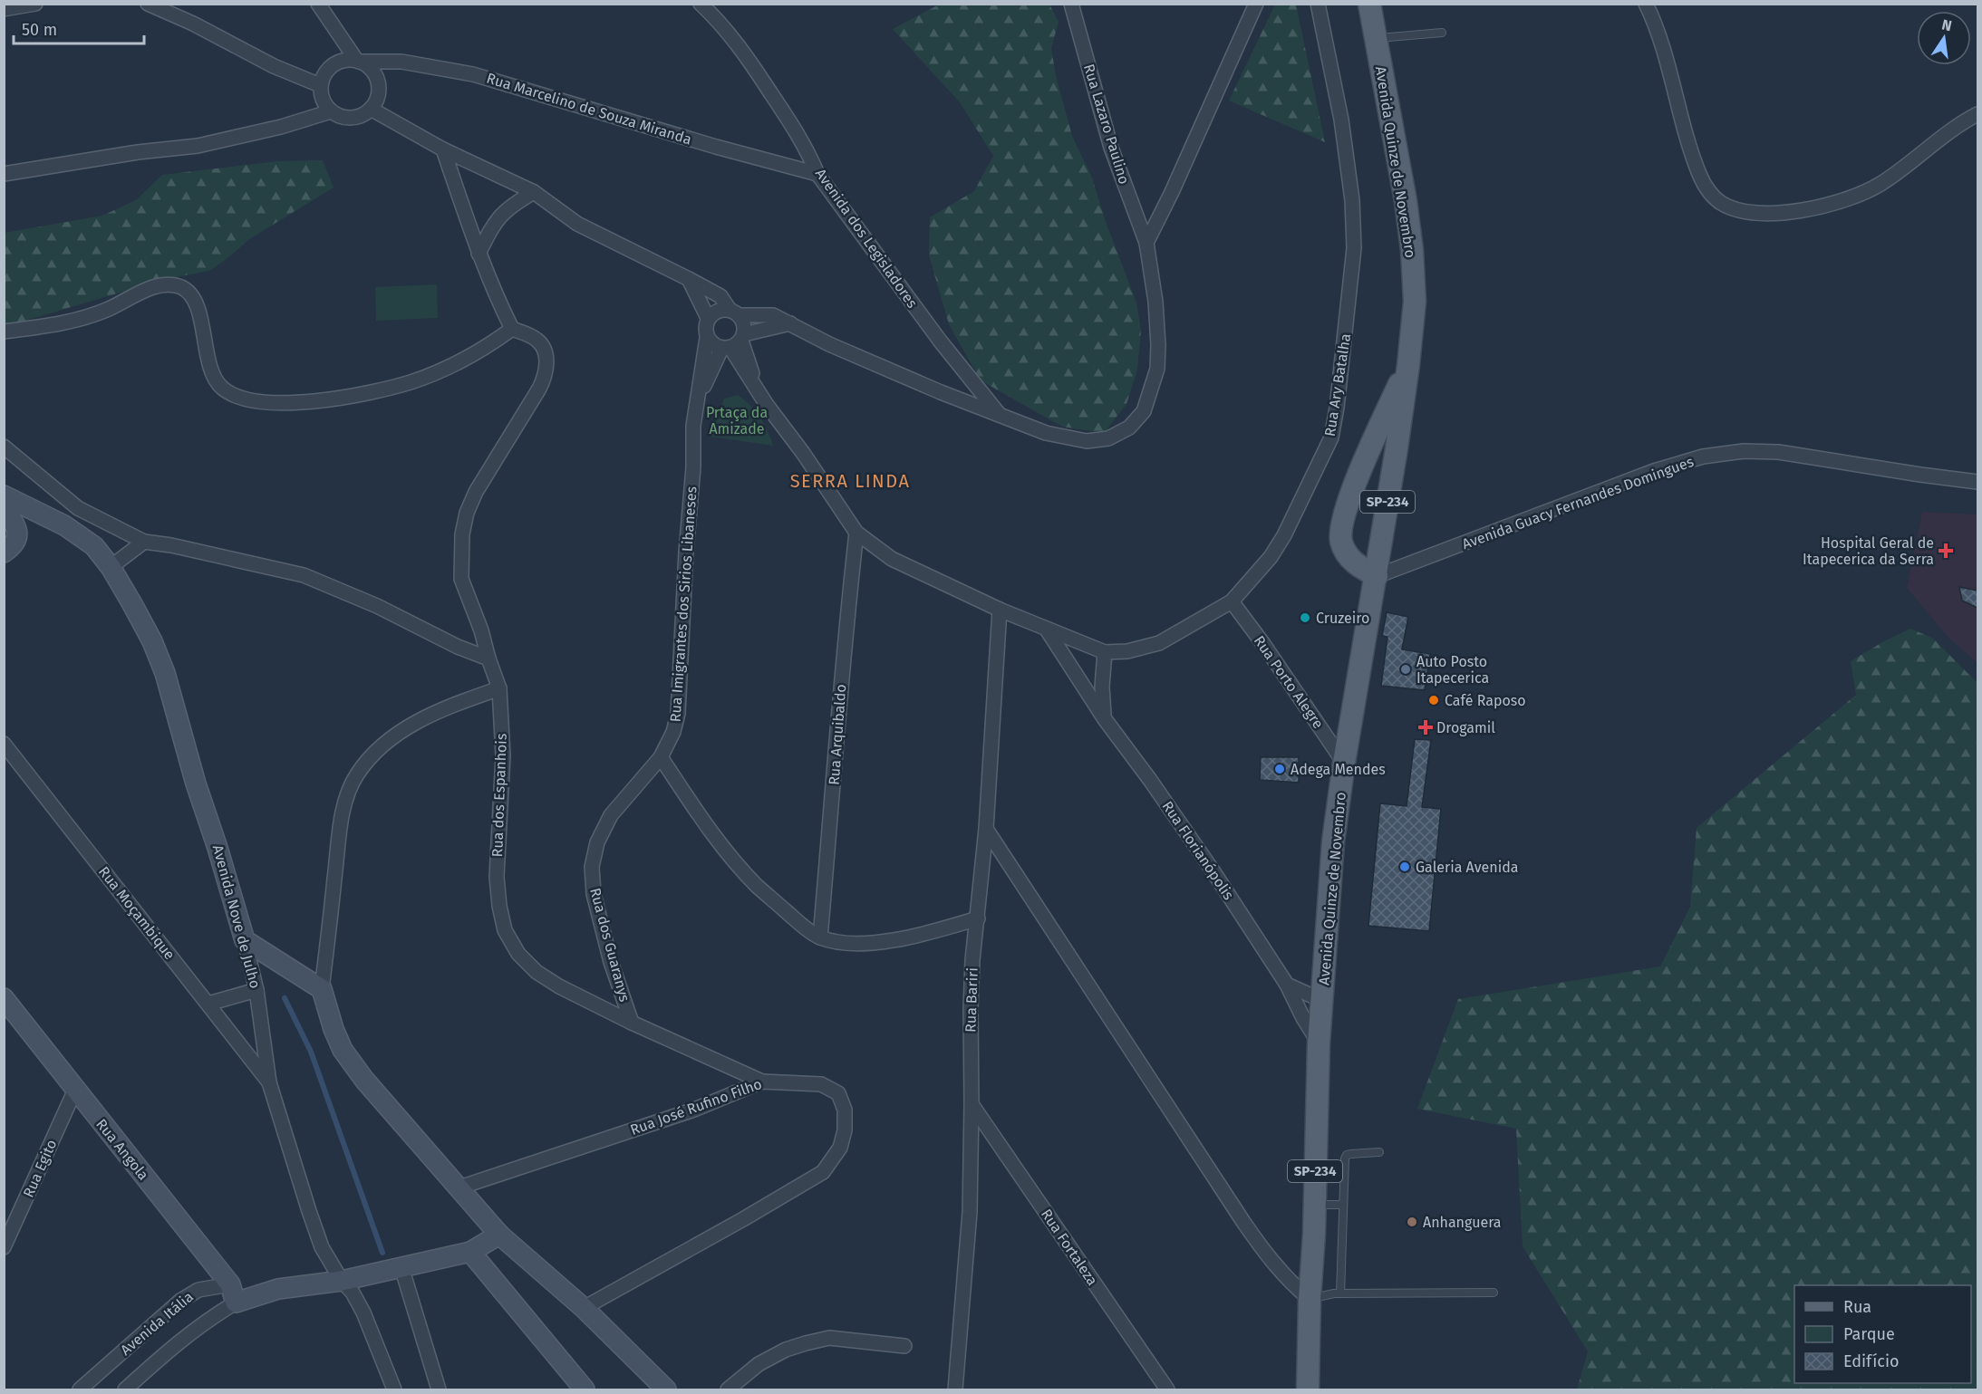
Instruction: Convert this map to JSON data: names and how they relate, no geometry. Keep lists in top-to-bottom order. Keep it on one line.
{"streets":{"main road":["Avenida Quinze de Novembro","SP-234","Avenida Nove de Julho","Rua Angola","Avenida Itália"],"street":["Rua Marcelino de Souza Miranda","Rua Lazaro Paulino","Avenida dos Legisladores","Rua Ary Batalha","Avenida Guacy Fernandes Domingues","Rua Imigrantes dos Sirios Libaneses","Rua Porto Alegre","Rua Arquibaldo","Rua dos Espanhois","Rua Florianópolis","Rua Moçambique","Rua dos Guaranys","Rua Bariri","Rua José Rufino Filho","Rua Egito","Rua Fortaleza"]},"crossings":[["Rua Marcelino de Souza Miranda","Avenida dos Legisladores"],["Rua Lazaro Paulino","Avenida dos Legisladores"],["Rua Lazaro Paulino","Rua Imigrantes dos Sirios Libaneses"],["Avenida Quinze de Novembro","Avenida Guacy Fernandes Domingues"],["Avenida Quinze de Novembro","Rua Porto Alegre"],["Avenida Quinze de Novembro","Rua Florianópolis"],["Rua Ary Batalha","Rua Porto Alegre"],["Rua Imigrantes dos Sirios Libaneses","Rua dos Guaranys"],["Rua dos Espanhois","Rua dos Guaranys"],["Rua dos Espanhois","Rua José Rufino Filho"],["Rua Moçambique","Avenida Nove de Julho"],["Avenida Nove de Julho","Avenida Itália"],["Rua Bariri","Rua Fortaleza"],["Rua Angola","Rua Egito"],["Rua Angola","Avenida Itália"]],"districts":["SERRA LINDA"],"parks":["Prtaça da Amizade"],"places":{"health":["Hospital Geral de Itapecerica da Serra","Drogamil"],"other":["Cruzeiro","Auto Posto Itapecerica","Café Raposo","Adega Mendes","Galeria Avenida","Anhanguera"]},"legend":["Rua","Parque","Edifício"],"scale_bar":"50 m","north":"top"}
